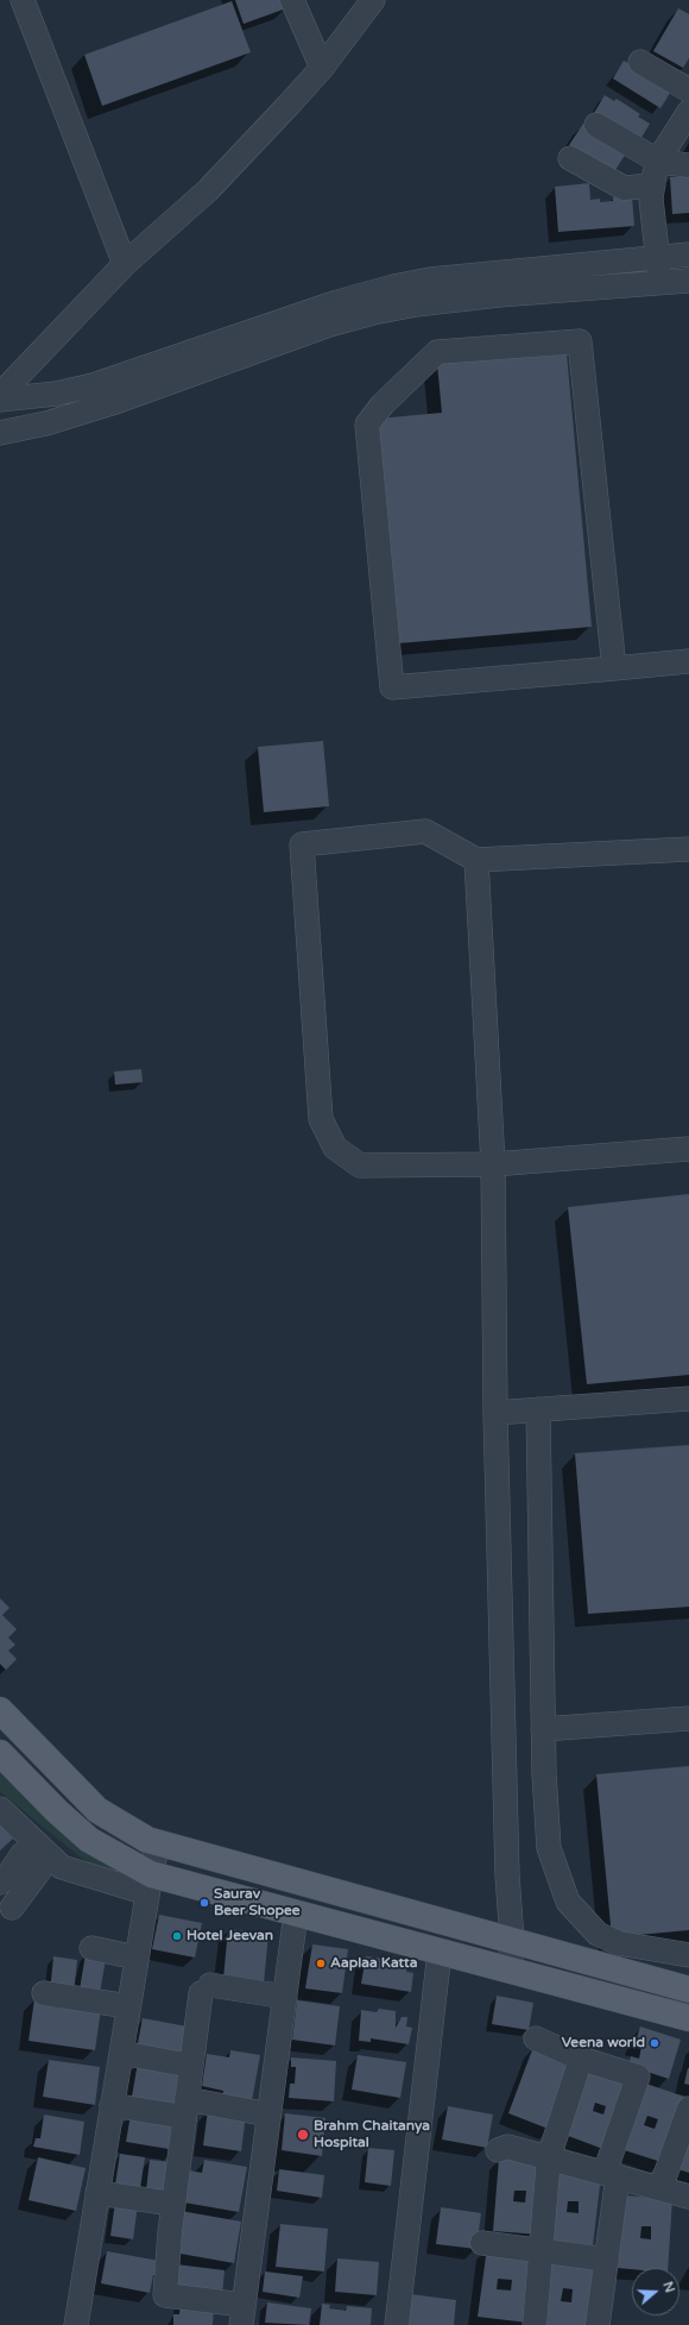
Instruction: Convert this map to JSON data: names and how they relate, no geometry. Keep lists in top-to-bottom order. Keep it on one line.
{"places":["Saurav Beer Shopee","Hotel Jeevan","Aaplaa Katta","Veena world","Brahm Chaitanya Hospital"],"north":"right"}
